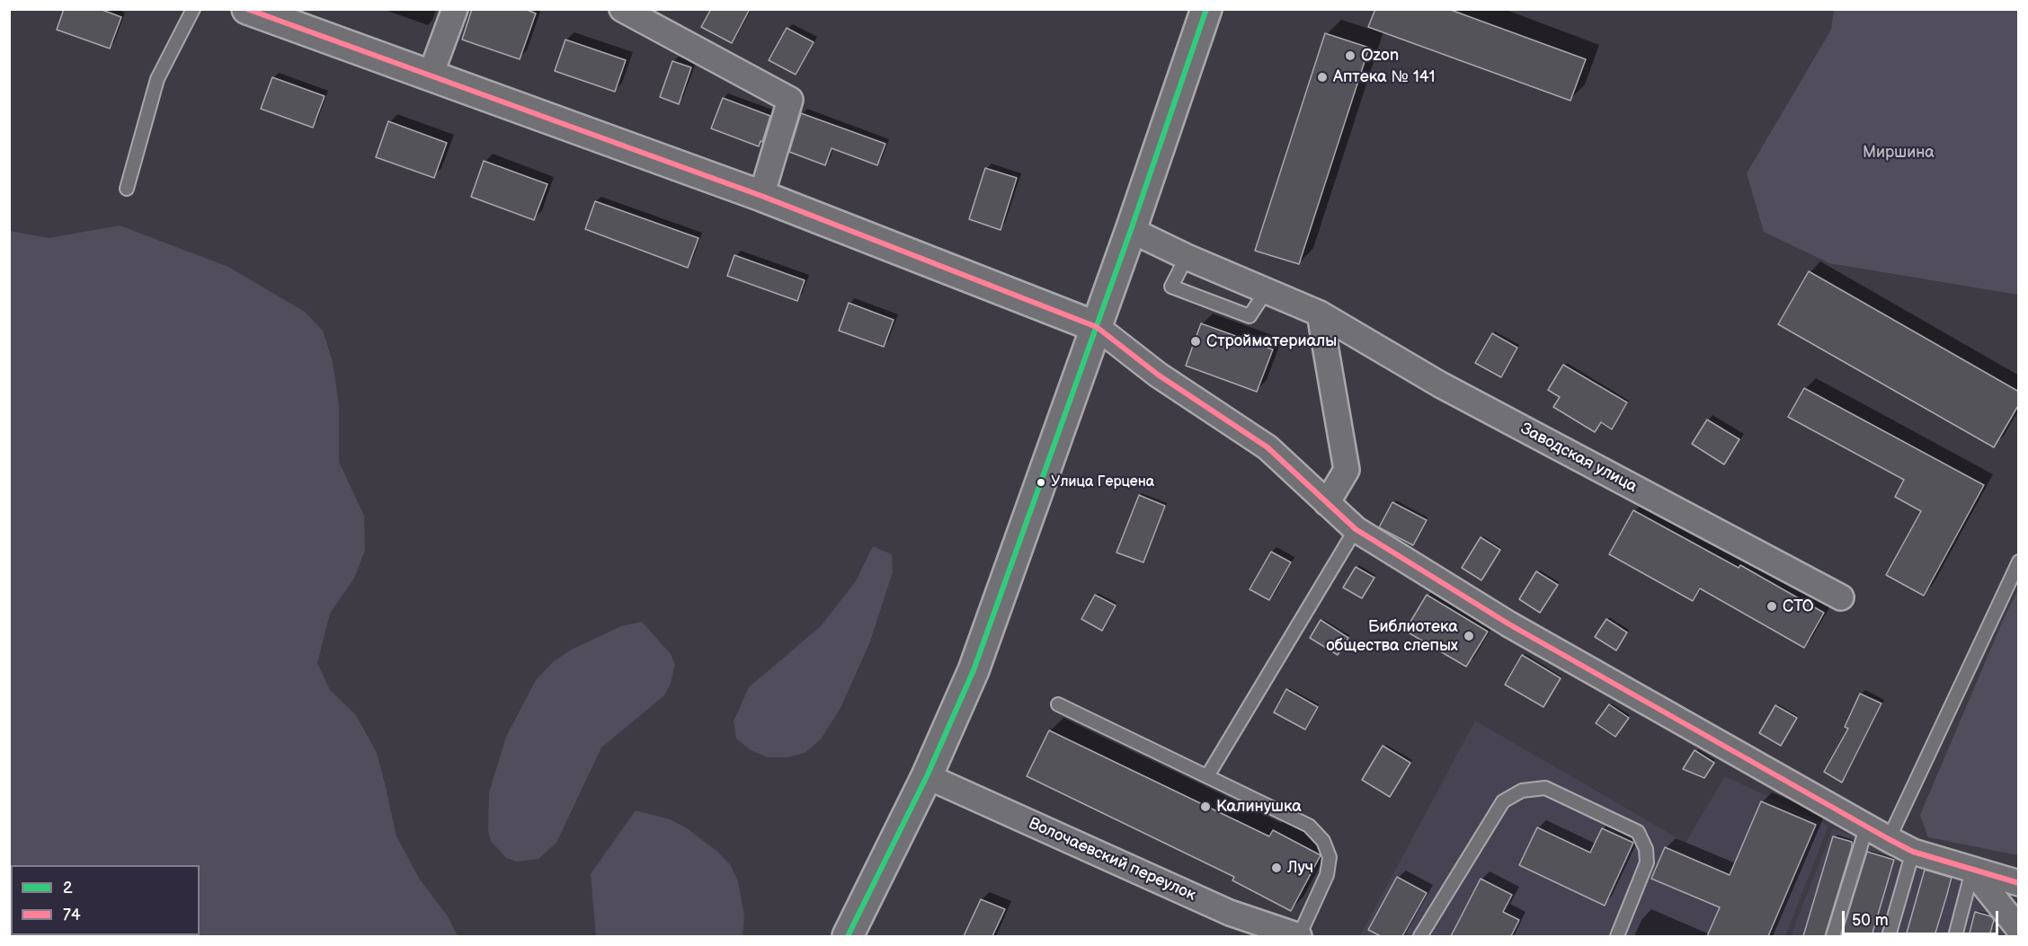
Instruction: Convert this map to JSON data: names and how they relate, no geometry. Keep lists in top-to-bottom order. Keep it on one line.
{"streets":{"street":["Заводская улица","Волочаевский переулок"]},"parks":["Миршина"],"places":["Ozon","Аптека № 141","Стройматериалы","Улица Герцена","СТО","Библиотека общества слепых","Калинушка","Луч"],"lines":["transit line 2","transit line 74"],"legend":["2","74"],"scale_bar":"50 m"}
